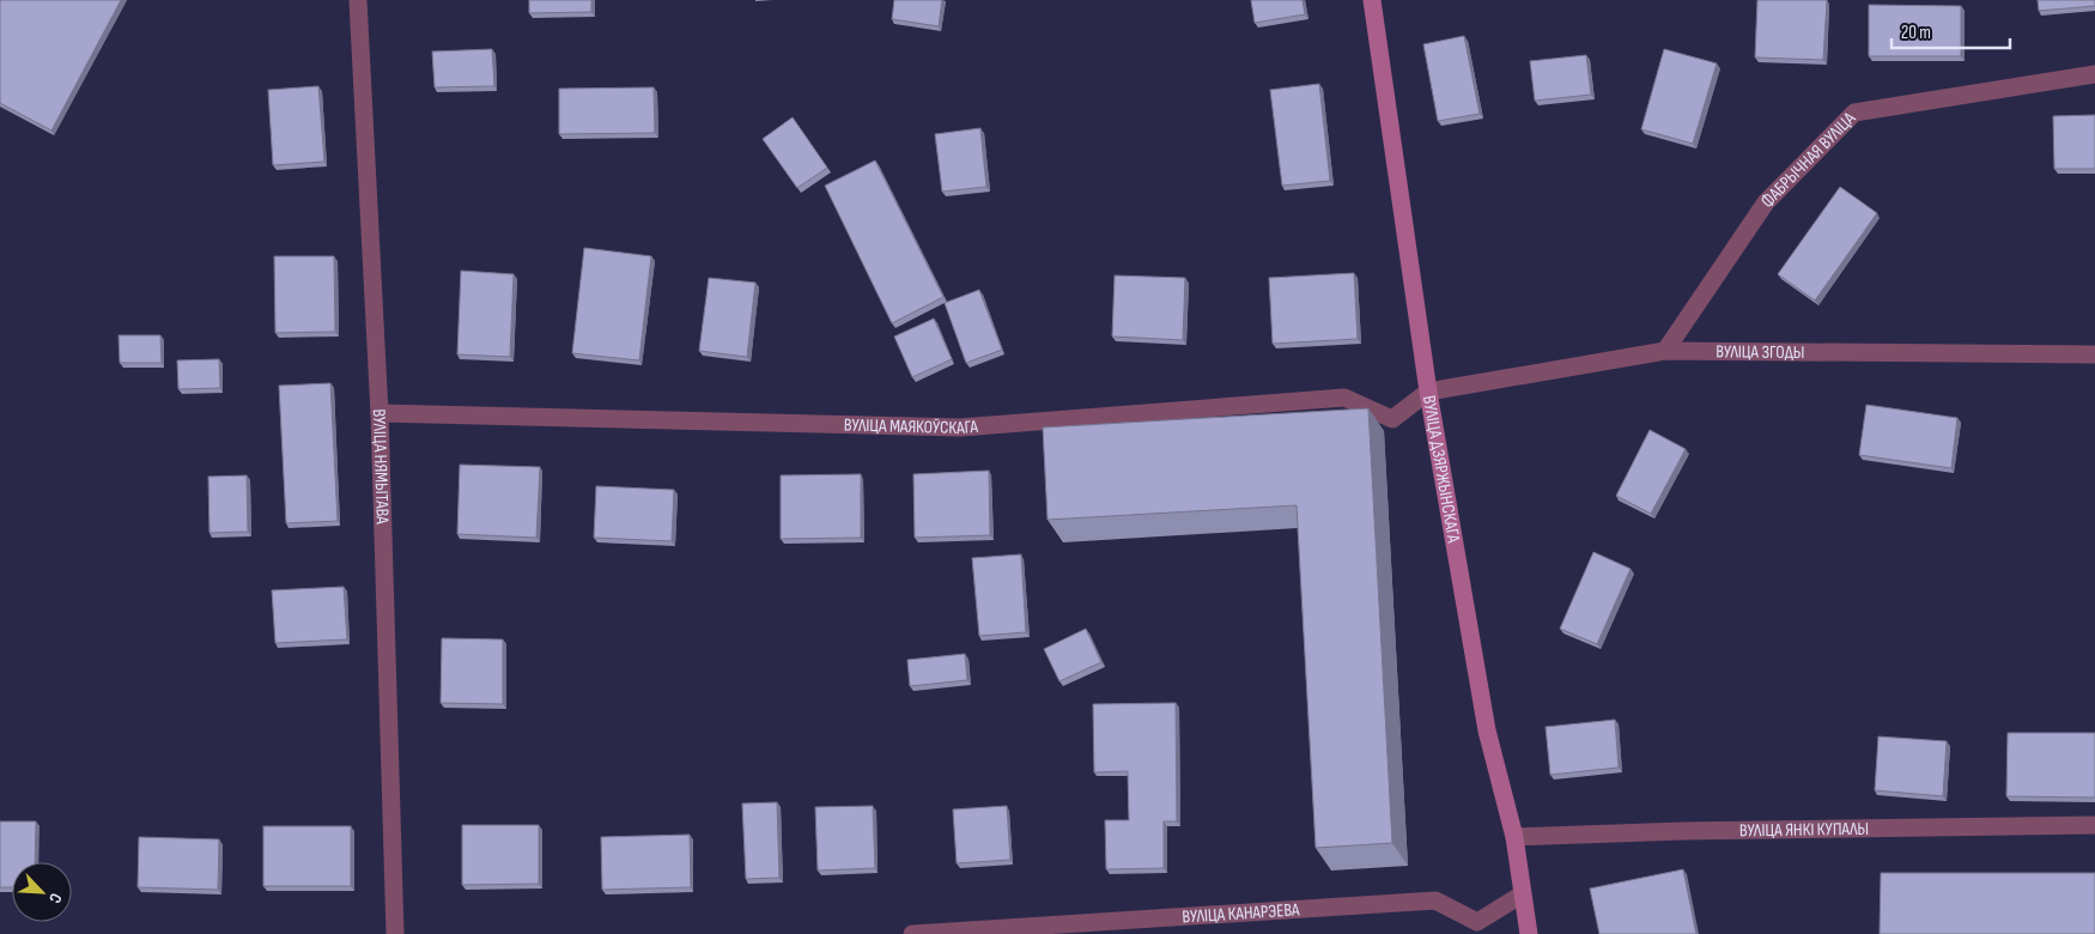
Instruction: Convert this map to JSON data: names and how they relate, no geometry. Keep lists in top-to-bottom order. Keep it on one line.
{"streets":{"street":["ФАБРЫЧНАЯ ВУЛІЦА","ВУЛІЦА ЗГОДЫ","ВУЛІЦА МАЯКОЎСКАГА","ВУЛІЦА НЯМЫТАВА","ВУЛІЦА ДЗЯРЖЫНСКАГА","ВУЛІЦА ЯНКІ КУПАЛЫ","ВУЛІЦА КАНАРЭЕВА"]},"crossings":[["ФАБРЫЧНАЯ ВУЛІЦА","ВУЛІЦА ЗГОДЫ"],["ВУЛІЦА ЗГОДЫ","ВУЛІЦА МАЯКОЎСКАГА"],["ВУЛІЦА ЗГОДЫ","ВУЛІЦА ДЗЯРЖЫНСКАГА"],["ВУЛІЦА МАЯКОЎСКАГА","ВУЛІЦА НЯМЫТАВА"],["ВУЛІЦА МАЯКОЎСКАГА","ВУЛІЦА ДЗЯРЖЫНСКАГА"],["ВУЛІЦА ДЗЯРЖЫНСКАГА","ВУЛІЦА ЯНКІ КУПАЛЫ"],["ВУЛІЦА ДЗЯРЖЫНСКАГА","ВУЛІЦА КАНАРЭЕВА"]],"scale_bar":"20 m","north":"bottom right"}
